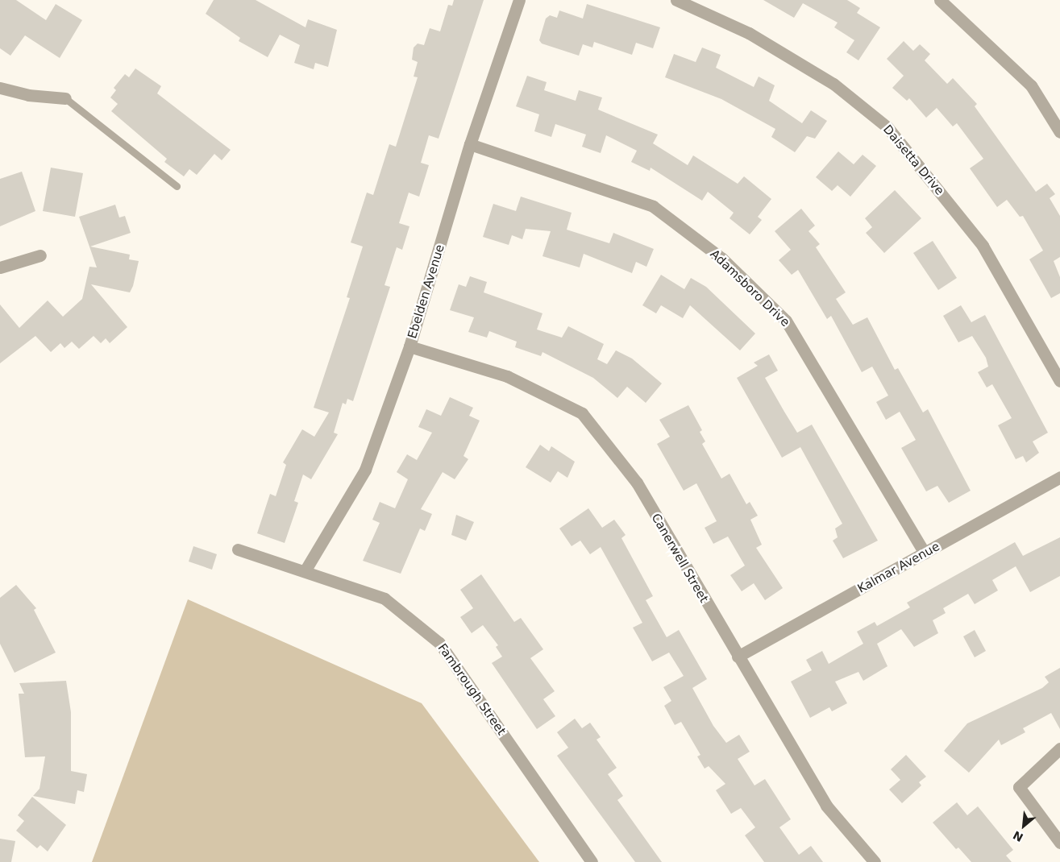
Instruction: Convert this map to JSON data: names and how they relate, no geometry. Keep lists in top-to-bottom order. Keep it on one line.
{"streets":{"street":["Daisetta Drive","Adamsboro Drive","Ebelden Avenue","Canerwell Street","Kalmar Avenue","Fambrough Street"]},"crossings":[["Adamsboro Drive","Ebelden Avenue"],["Adamsboro Drive","Kalmar Avenue"],["Ebelden Avenue","Canerwell Street"],["Ebelden Avenue","Fambrough Street"],["Canerwell Street","Kalmar Avenue"]],"north":"bottom left"}
